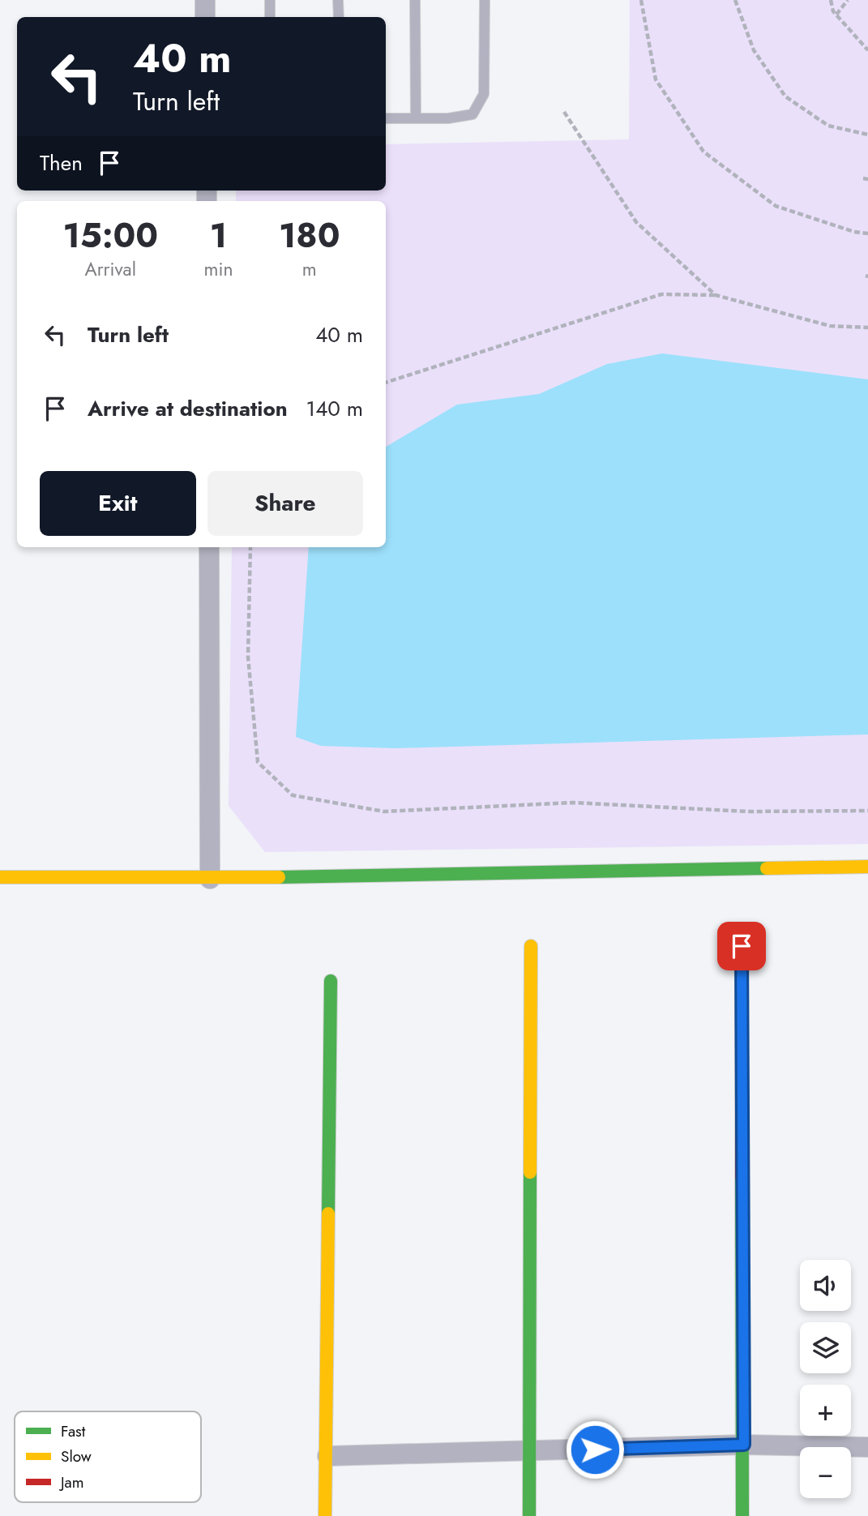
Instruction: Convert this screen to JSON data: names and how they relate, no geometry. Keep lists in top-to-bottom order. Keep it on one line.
{"legend":["Fast","Slow","Jam"],"page":{"turn":["40 m","Turn left"],"then":"Then","eta":["15:00","Arrival","1","min","180","m"],"list":[{"name":"Turn left","value":"40 m"},{"name":"Arrive at destination","value":"140 m"}],"buttons":["Exit","Share"],"map_buttons":["+","−"]}}
